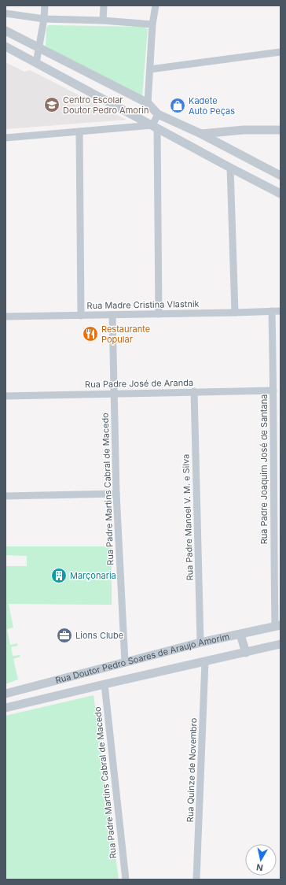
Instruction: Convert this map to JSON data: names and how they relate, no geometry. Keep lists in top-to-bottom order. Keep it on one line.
{"streets":{"street":["Rua Madre Cristina Vlastnik","Rua Padre José de Aranda","Rua Padre Joaquim José de Santana","Rua Padre Martins Cabral de Macedo","Rua Padre Manoel V. M. e Silva","Rua Doutor Pedro Soares de Araujo Amorim","Rua Quinze de Novembro"]},"crossings":[["Rua Madre Cristina Vlastnik","Rua Padre Joaquim José de Santana"],["Rua Madre Cristina Vlastnik","Rua Padre Martins Cabral de Macedo"],["Rua Padre José de Aranda","Rua Padre Joaquim José de Santana"],["Rua Padre José de Aranda","Rua Padre Martins Cabral de Macedo"],["Rua Padre José de Aranda","Rua Padre Manoel V. M. e Silva"],["Rua Padre Joaquim José de Santana","Rua Doutor Pedro Soares de Araujo Amorim"],["Rua Padre Martins Cabral de Macedo","Rua Doutor Pedro Soares de Araujo Amorim"],["Rua Padre Manoel V. M. e Silva","Rua Doutor Pedro Soares de Araujo Amorim"],["Rua Doutor Pedro Soares de Araujo Amorim","Rua Quinze de Novembro"]],"places":{"school or university":["Centro Escolar Doutor Pedro Amorin"],"shop":["Kadete Auto Peças"],"restaurant":["Restaurante Popular"],"building":["Marçonaria"],"office":["Lions Clube"]},"north":"bottom"}
